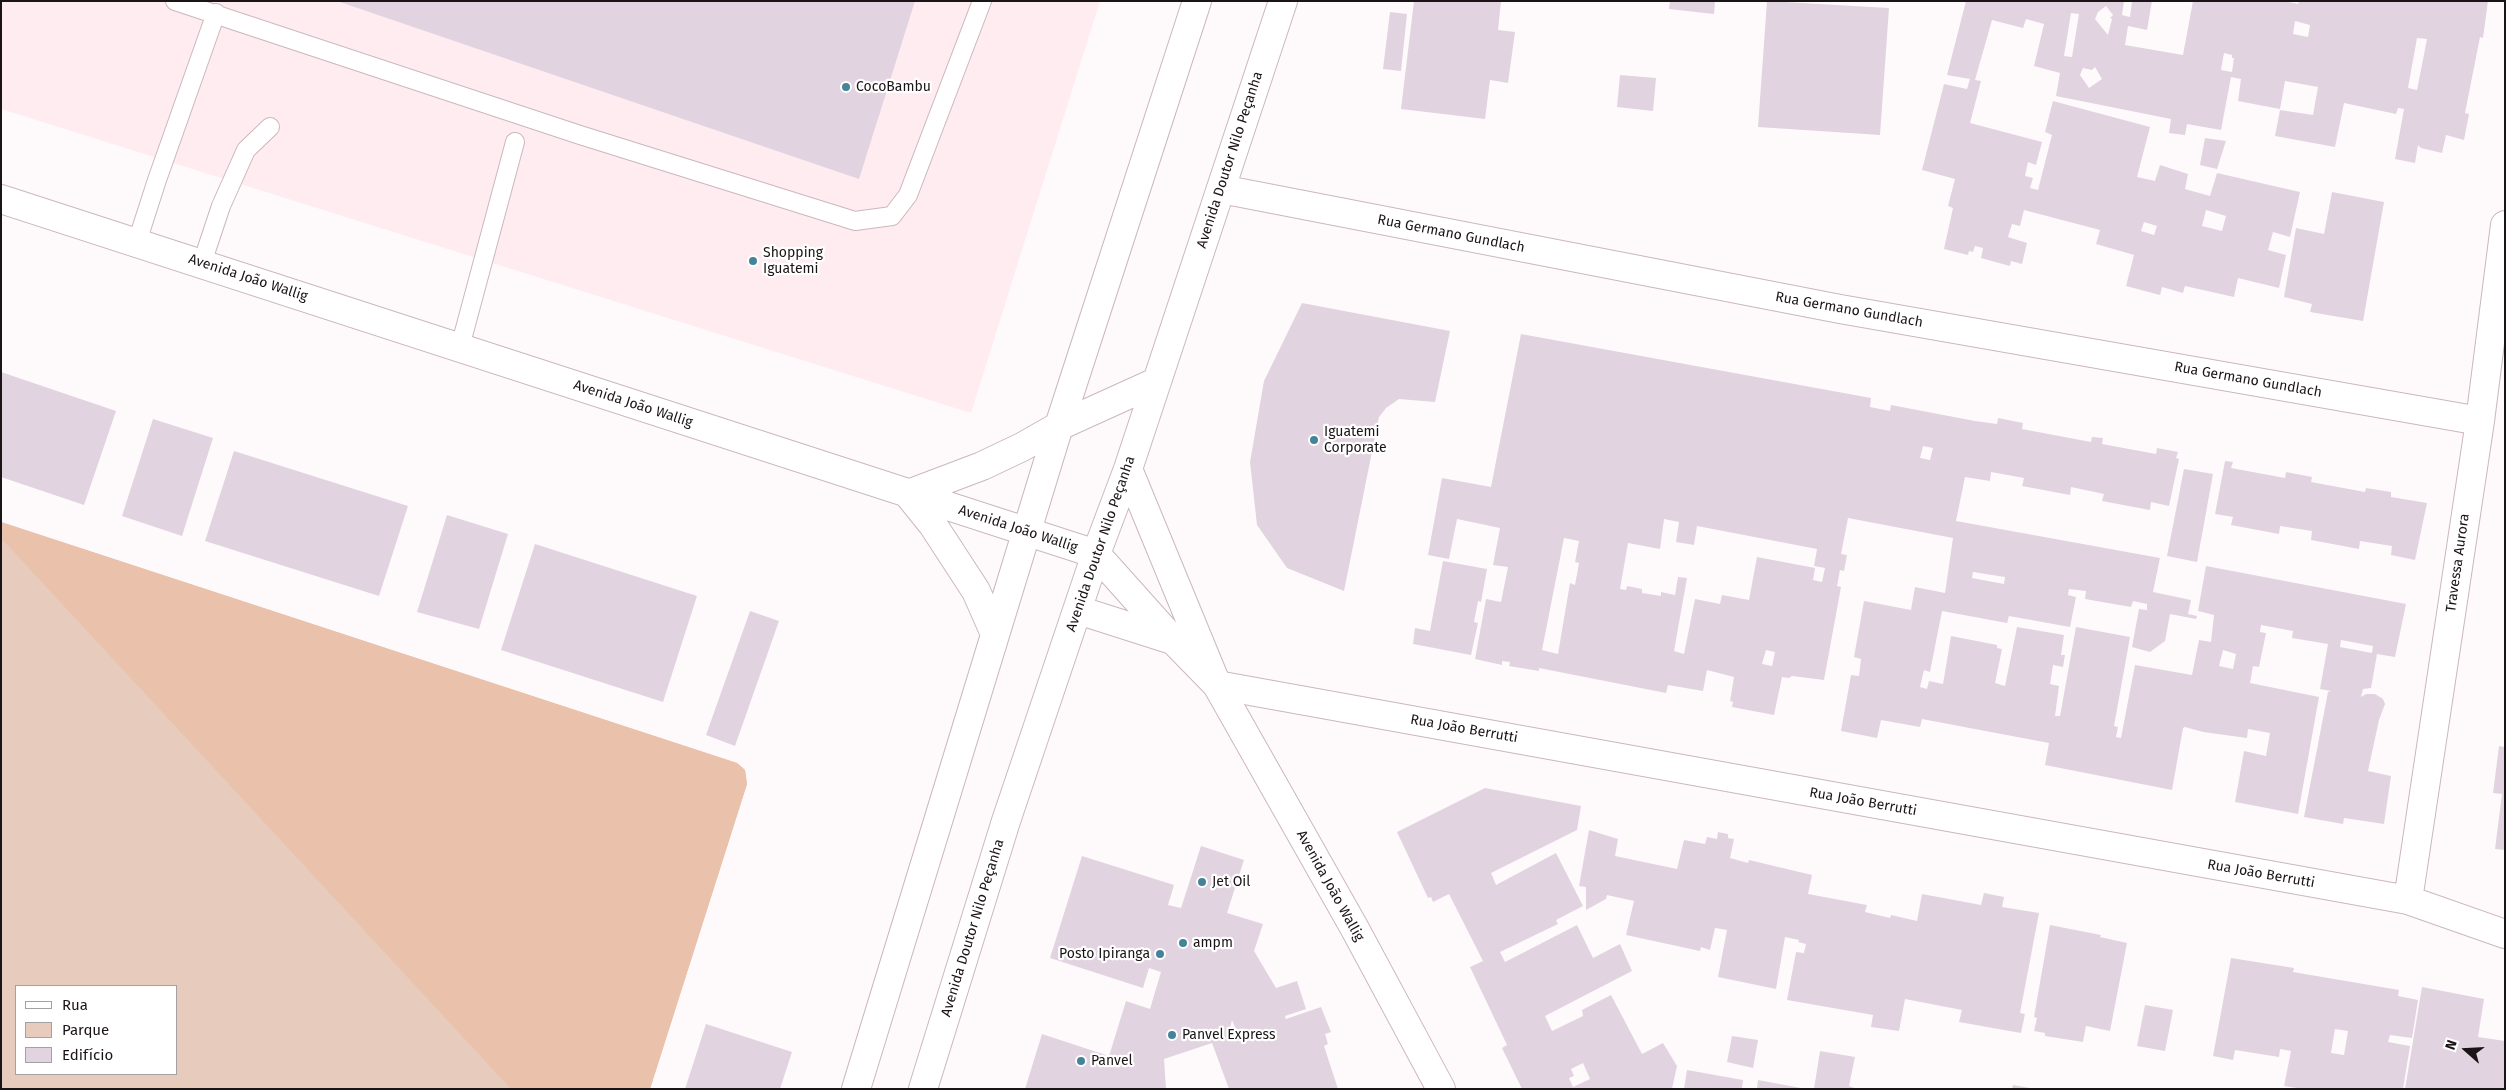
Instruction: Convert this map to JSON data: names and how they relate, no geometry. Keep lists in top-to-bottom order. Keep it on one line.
{"streets":{"main road":["Avenida Doutor Nilo Peçanha","Rua Germano Gundlach","Avenida João Wallig","Travessa Aurora","Rua João Berrutti"]},"crossings":[["Avenida Doutor Nilo Peçanha","Rua Germano Gundlach"],["Avenida Doutor Nilo Peçanha","Avenida João Wallig"],["Rua Germano Gundlach","Travessa Aurora"],["Avenida João Wallig","Rua João Berrutti"],["Travessa Aurora","Rua João Berrutti"]],"places":["CocoBambu","Shopping Iguatemi","Iguatemi Corporate","Jet Oil","ampm","Posto Ipiranga","Panvel Express","Panvel"],"legend":["Rua","Parque","Edifício"],"north":"left"}
